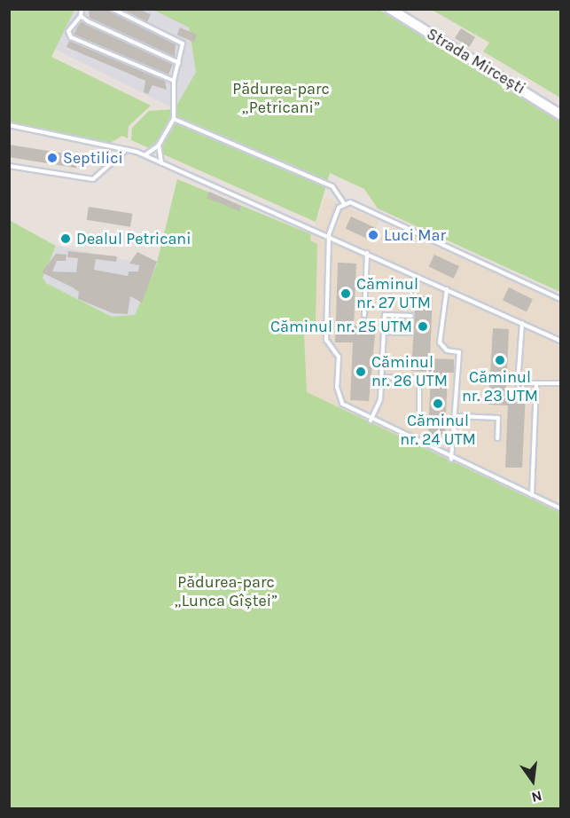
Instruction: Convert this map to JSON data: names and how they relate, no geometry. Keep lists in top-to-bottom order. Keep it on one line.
{"streets":{"main road":["Strada Mircești"]},"parks":["Pădurea-parc „Petricani”","Pădurea-parc „Lunca Gîștei”"],"places":["Septilici","Luci Mar","Dealul Petricani","Căminul nr. 27 UTM","Căminul nr. 25 UTM","Căminul nr. 23 UTM","Căminul nr. 26 UTM","Căminul nr. 24 UTM"],"north":"bottom"}
